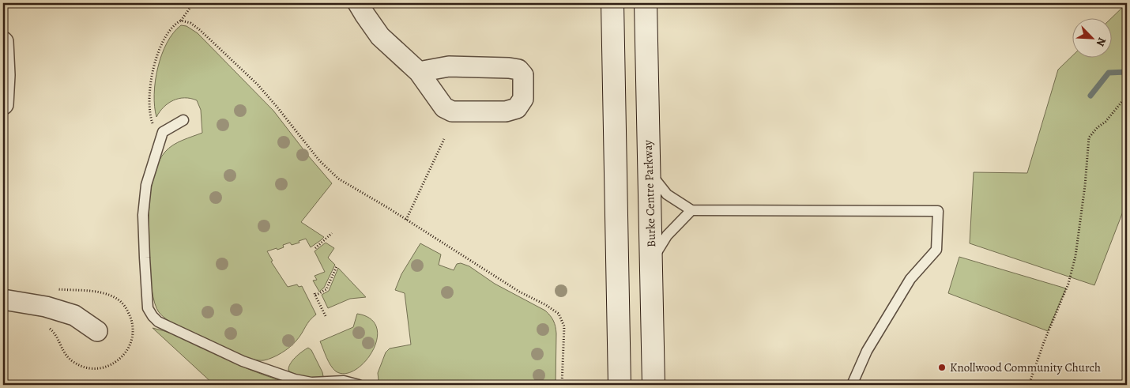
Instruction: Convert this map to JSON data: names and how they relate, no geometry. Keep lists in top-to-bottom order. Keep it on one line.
{"streets":{"main road":["Burke Centre Parkway"]},"places":["Knollwood Community Church"],"north":"bottom right"}
